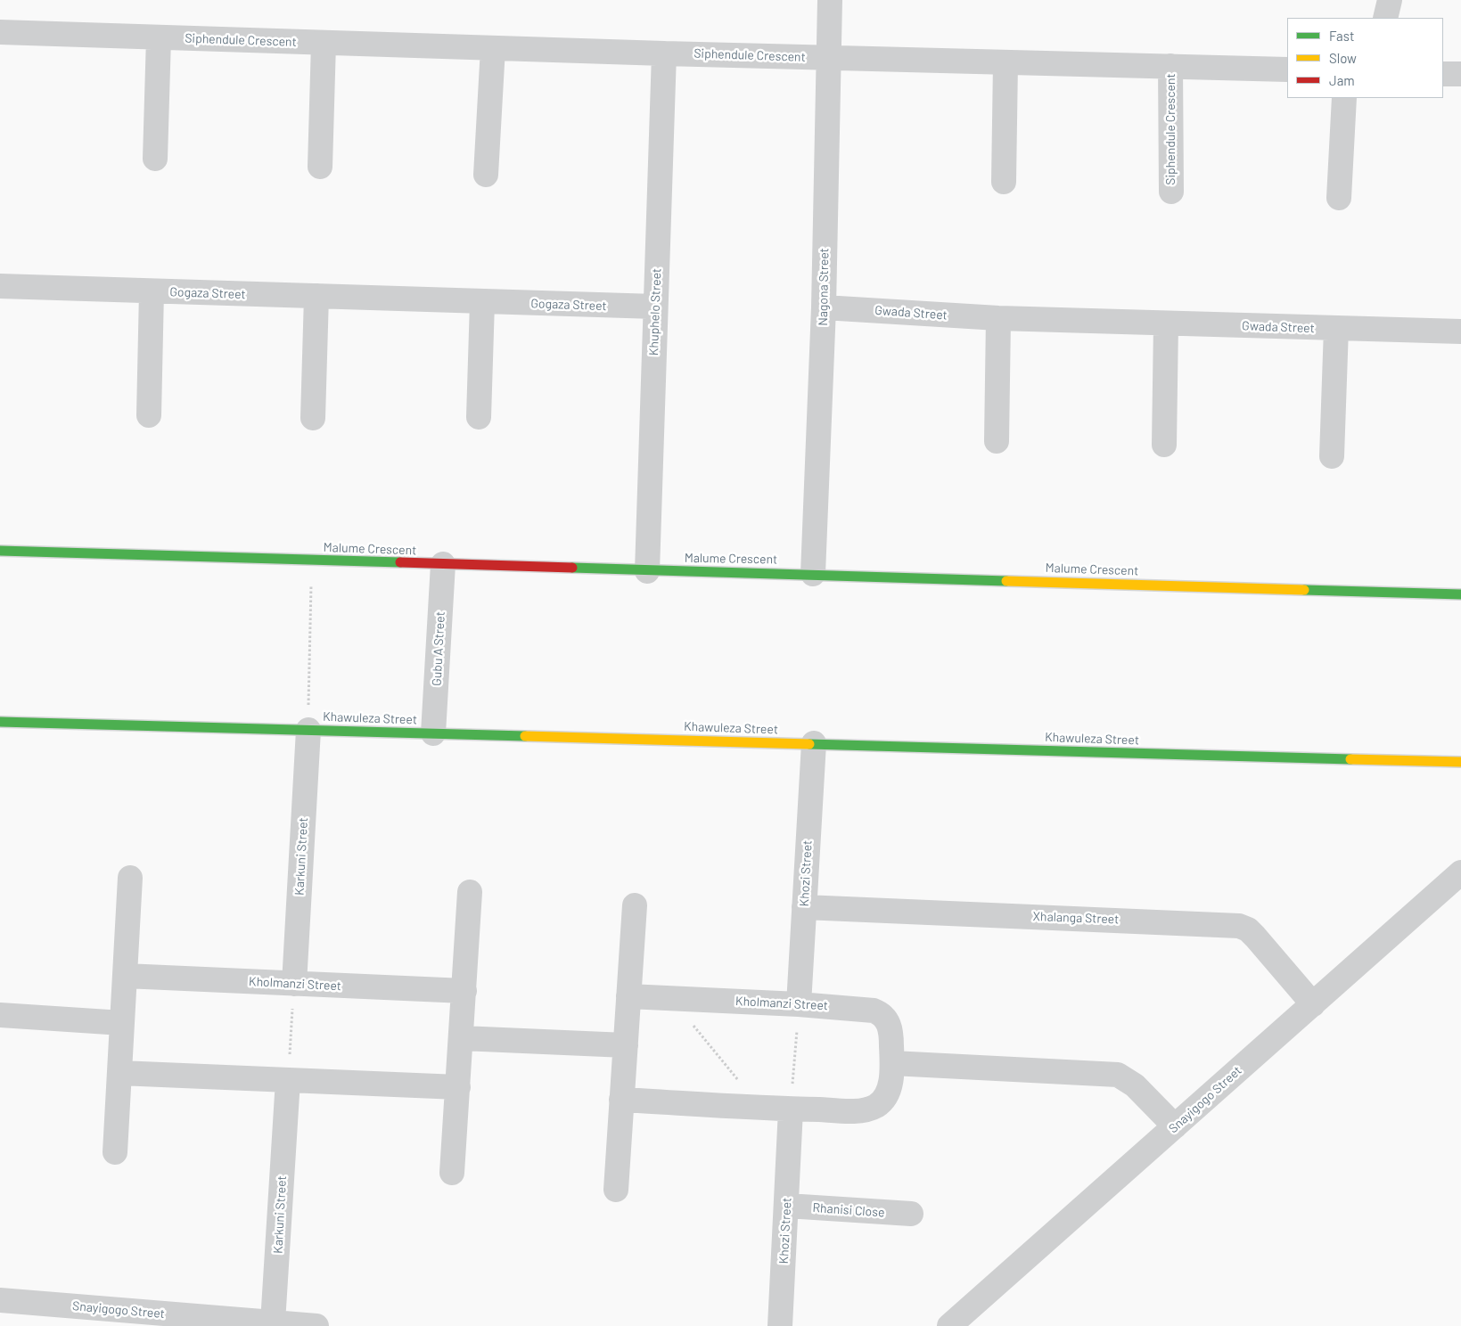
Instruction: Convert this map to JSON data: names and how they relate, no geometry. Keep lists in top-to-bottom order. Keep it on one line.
{"streets":{"street":["Siphendule Crescent","Nagona Street","Gogaza Street","Khuphelo Street","Gwada Street","Malume Crescent","Gubu A Street","Khawuleza Street","Karkuni Street","Khozi Street","Xhalanga Street","Kholmanzi Street","Snayigogo Street","Rhanisi Close"]},"crossings":[["Siphendule Crescent","Nagona Street"],["Siphendule Crescent","Khuphelo Street"],["Nagona Street","Gwada Street"],["Nagona Street","Malume Crescent"],["Gogaza Street","Khuphelo Street"],["Khuphelo Street","Malume Crescent"],["Malume Crescent","Gubu A Street"],["Gubu A Street","Khawuleza Street"],["Khawuleza Street","Karkuni Street"],["Khawuleza Street","Khozi Street"],["Karkuni Street","Kholmanzi Street"],["Karkuni Street","Snayigogo Street"],["Khozi Street","Xhalanga Street"],["Khozi Street","Kholmanzi Street"],["Khozi Street","Rhanisi Close"],["Xhalanga Street","Snayigogo Street"]],"legend":["Fast","Slow","Jam"]}
